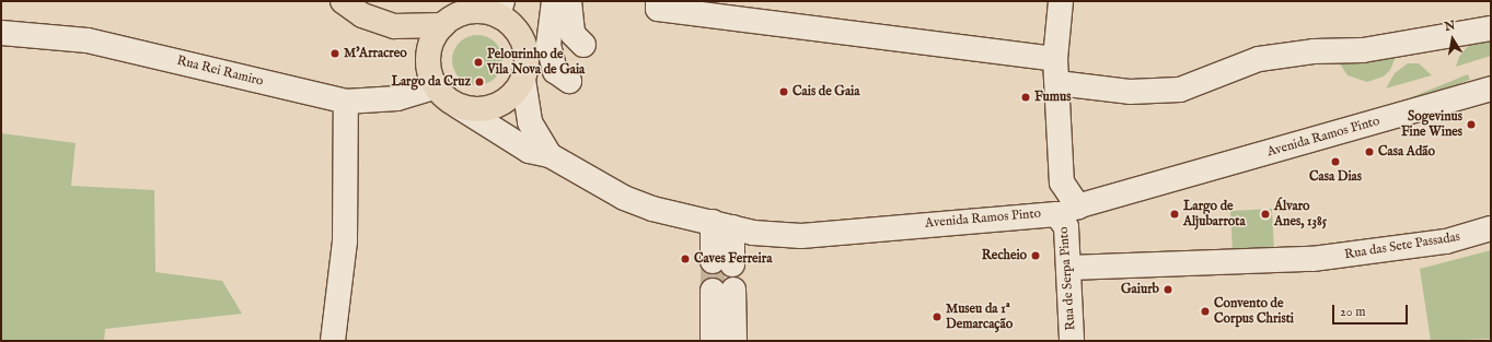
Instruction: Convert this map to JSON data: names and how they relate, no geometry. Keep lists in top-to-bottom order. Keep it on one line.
{"streets":{"street":["Rua Rei Ramiro","Avenida Ramos Pinto","Rua das Sete Passadas","Rua de Serpa Pinto"]},"crossings":[["Rua Rei Ramiro","Avenida Ramos Pinto"],["Avenida Ramos Pinto","Rua de Serpa Pinto"],["Rua das Sete Passadas","Rua de Serpa Pinto"]],"places":["M'Arracreo","Pelourinho de Vila Nova de Gaia","Largo da Cruz","Cais de Gaia","Fumus","Sogevinus Fine Wines","Casa Adão","Casa Dias","Largo de Aljubarrota","Álvaro Anes, 1385","Recheio","Caves Ferreira","Gaiurb","Convento de Corpus Christi","Museu da 1ª Demarcação"],"scale_bar":"20 m","north":"top"}
